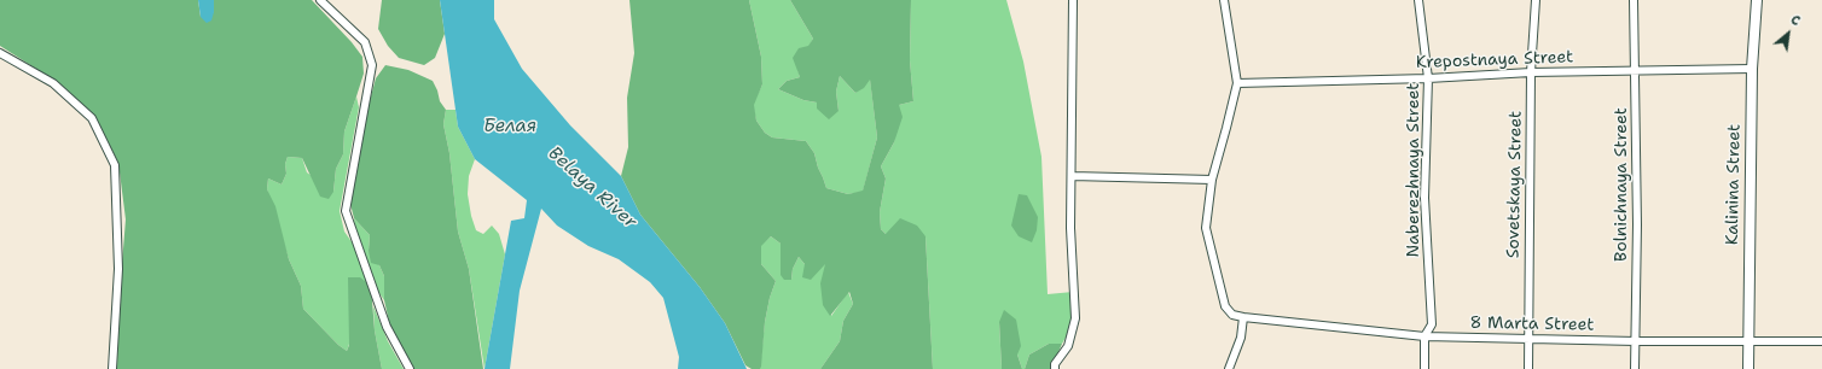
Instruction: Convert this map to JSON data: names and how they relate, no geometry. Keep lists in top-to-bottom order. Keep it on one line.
{"streets":{"street":["Krepostnaya Street","Naberezhnaya Street","Sovetskaya Street","Bolnichnaya Street","Kalinina Street","8 Marta Street"]},"crossings":[["Krepostnaya Street","Naberezhnaya Street"],["Krepostnaya Street","Sovetskaya Street"],["Krepostnaya Street","Bolnichnaya Street"],["Krepostnaya Street","Kalinina Street"],["Naberezhnaya Street","8 Marta Street"],["Sovetskaya Street","8 Marta Street"],["Bolnichnaya Street","8 Marta Street"],["Kalinina Street","8 Marta Street"]],"water":["Белая","Belaya River"],"north":"top right"}
